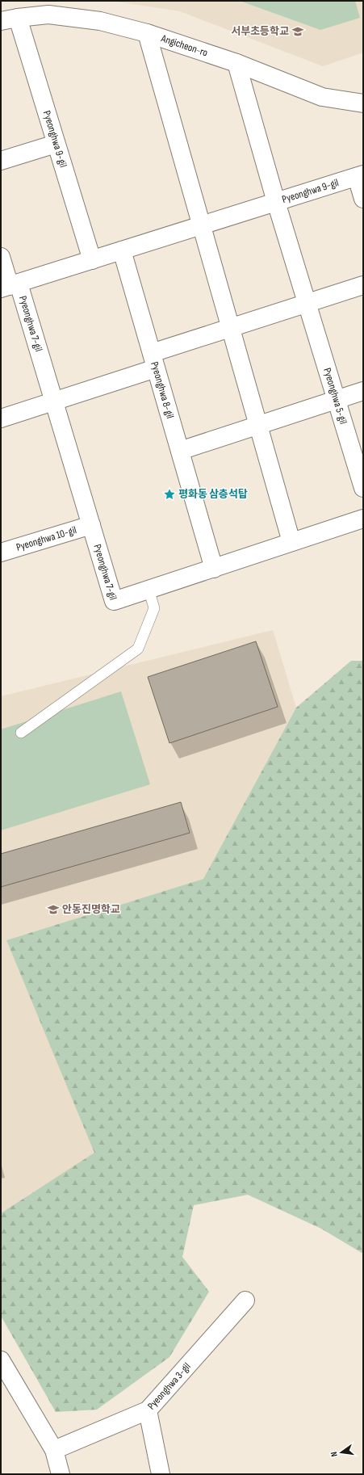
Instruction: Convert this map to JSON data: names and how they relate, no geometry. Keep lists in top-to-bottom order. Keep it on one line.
{"streets":{"street":["Angicheon-ro","Pyeonghwa 9-gil","Pyeonghwa 7-gil","Pyeonghwa 8-gil","Pyeonghwa 5-gil","Pyeonghwa 10-gil","Pyeonghwa 3-gil"]},"crossings":[["Angicheon-ro","Pyeonghwa 9-gil"],["Angicheon-ro","Pyeonghwa 5-gil"],["Pyeonghwa 9-gil","Pyeonghwa 7-gil"],["Pyeonghwa 9-gil","Pyeonghwa 8-gil"],["Pyeonghwa 9-gil","Pyeonghwa 5-gil"],["Pyeonghwa 7-gil","Pyeonghwa 8-gil"],["Pyeonghwa 7-gil","Pyeonghwa 10-gil"]],"places":{"school or university":["서부초등학교","안동진명학교"],"place":["평화동 삼층석탑"]},"north":"left"}
